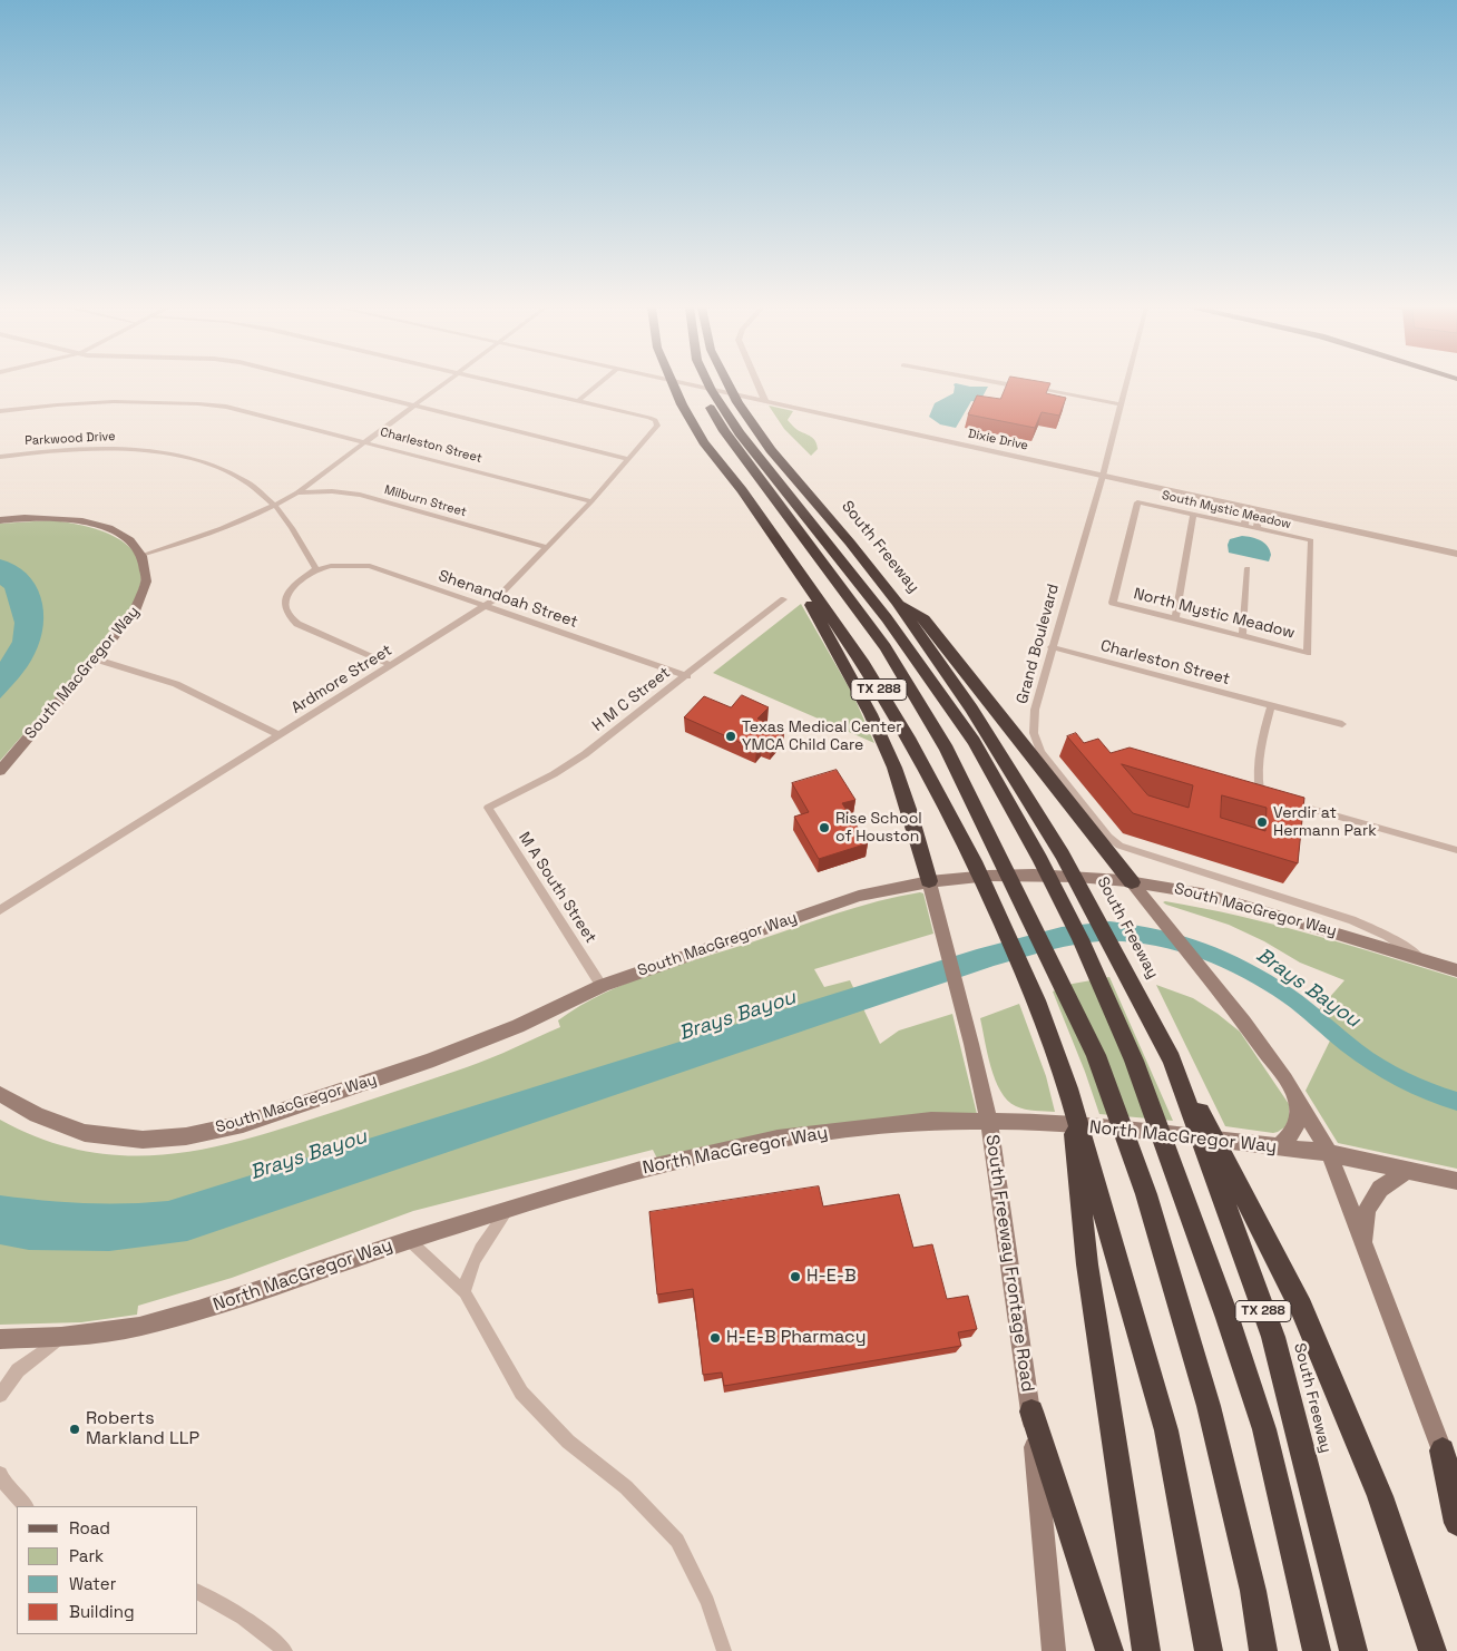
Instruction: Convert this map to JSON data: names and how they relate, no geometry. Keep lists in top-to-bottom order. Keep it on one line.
{"streets":{"highway":["South Freeway","TX 288"],"main road":["South MacGregor Way","North MacGregor Way","South Freeway Frontage Road"],"street":["Parkwood Drive","Dixie Drive","Charleston Street","Milburn Street","South Mystic Meadow","Shenandoah Street","North Mystic Meadow","Grand Boulevard","Ardmore Street","H M C Street","M A South Street"]},"crossings":[["Parkwood Drive","Shenandoah Street"],["Dixie Drive","Grand Boulevard"],["Charleston Street","Grand Boulevard"],["Charleston Street","Ardmore Street"],["Milburn Street","Ardmore Street"],["South Mystic Meadow","North Mystic Meadow"],["Shenandoah Street","Ardmore Street"],["Shenandoah Street","H M C Street"],["Grand Boulevard","South MacGregor Way"],["South MacGregor Way","M A South Street"],["South MacGregor Way","South Freeway Frontage Road"],["H M C Street","M A South Street"],["North MacGregor Way","South Freeway Frontage Road"]],"water":["Brays Bayou"],"places":["Texas Medical Center YMCA Child Care","Verdir at Hermann Park","Rise School of Houston","H-E-B","H-E-B Pharmacy","Roberts Markland LLP"],"legend":["Road","Park","Water","Building"]}
